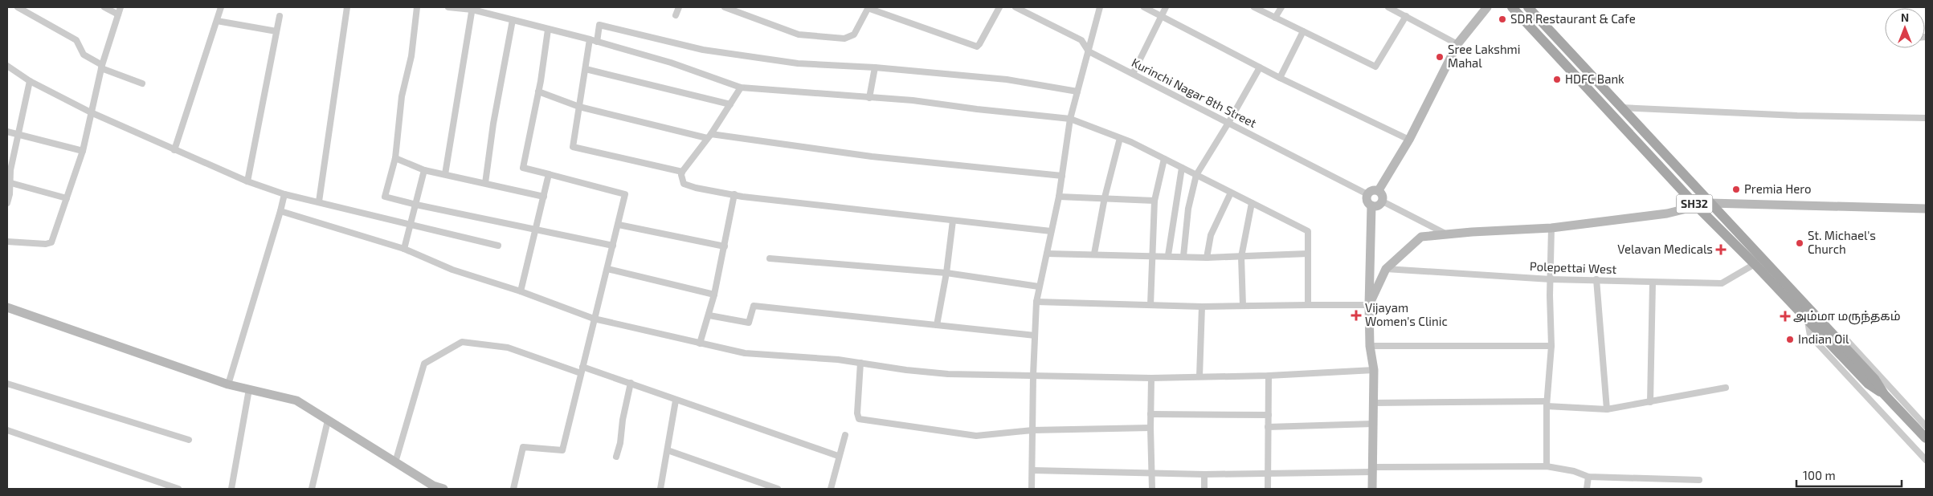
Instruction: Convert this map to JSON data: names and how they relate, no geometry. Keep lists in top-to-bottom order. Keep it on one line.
{"streets":{"main road":["SH32"],"street":["Kurinchi Nagar 8th Street","Polepettai West"]},"crossings":[["SH32","Polepettai West"]],"places":{"other":["SDR Restaurant & Cafe","Sree Lakshmi Mahal","HDFC Bank","Premia Hero","St. Michael's Church","Indian Oil"],"health":["Velavan Medicals","Vijayam Women's Clinic","அம்மா மருந்தகம்"]},"scale_bar":"100 m","north":"top"}
